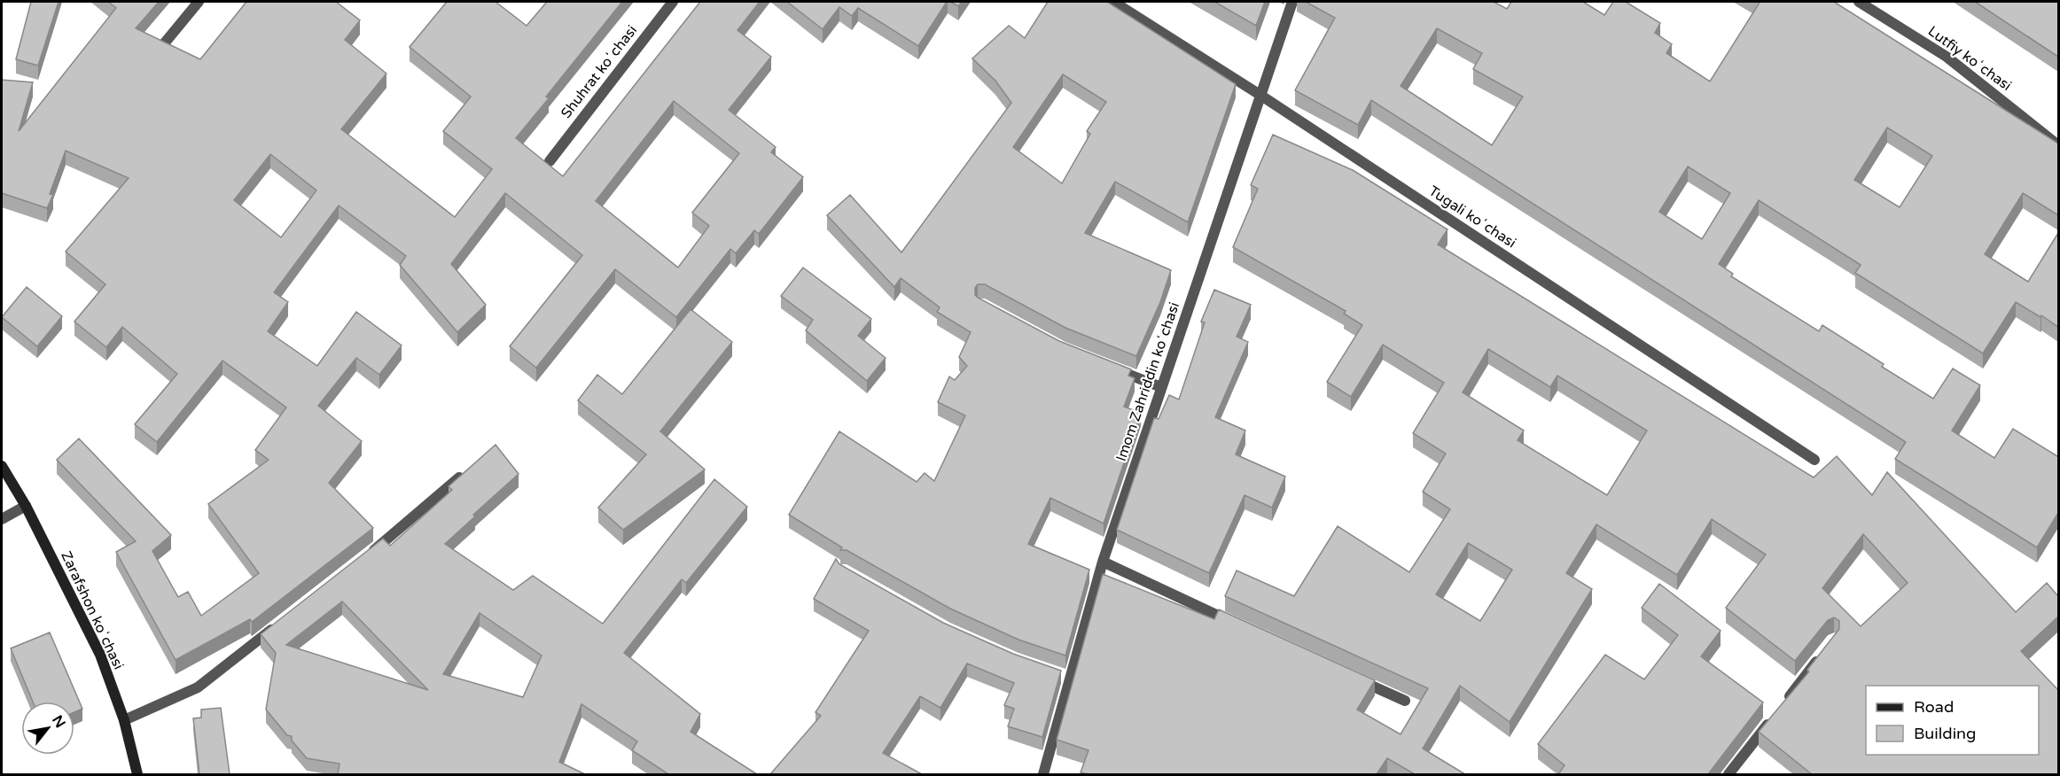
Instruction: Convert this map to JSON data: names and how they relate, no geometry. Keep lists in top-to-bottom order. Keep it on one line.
{"streets":{"main road":["Zarafshon koʻchasi"],"street":["Lutfiy koʻchasi","Shuhrat koʻchasi","Tugali koʻchasi","Imom Zahriddin koʻchasi"]},"crossings":[["Tugali koʻchasi","Imom Zahriddin koʻchasi"]],"legend":["Road","Building"],"north":"top right"}
